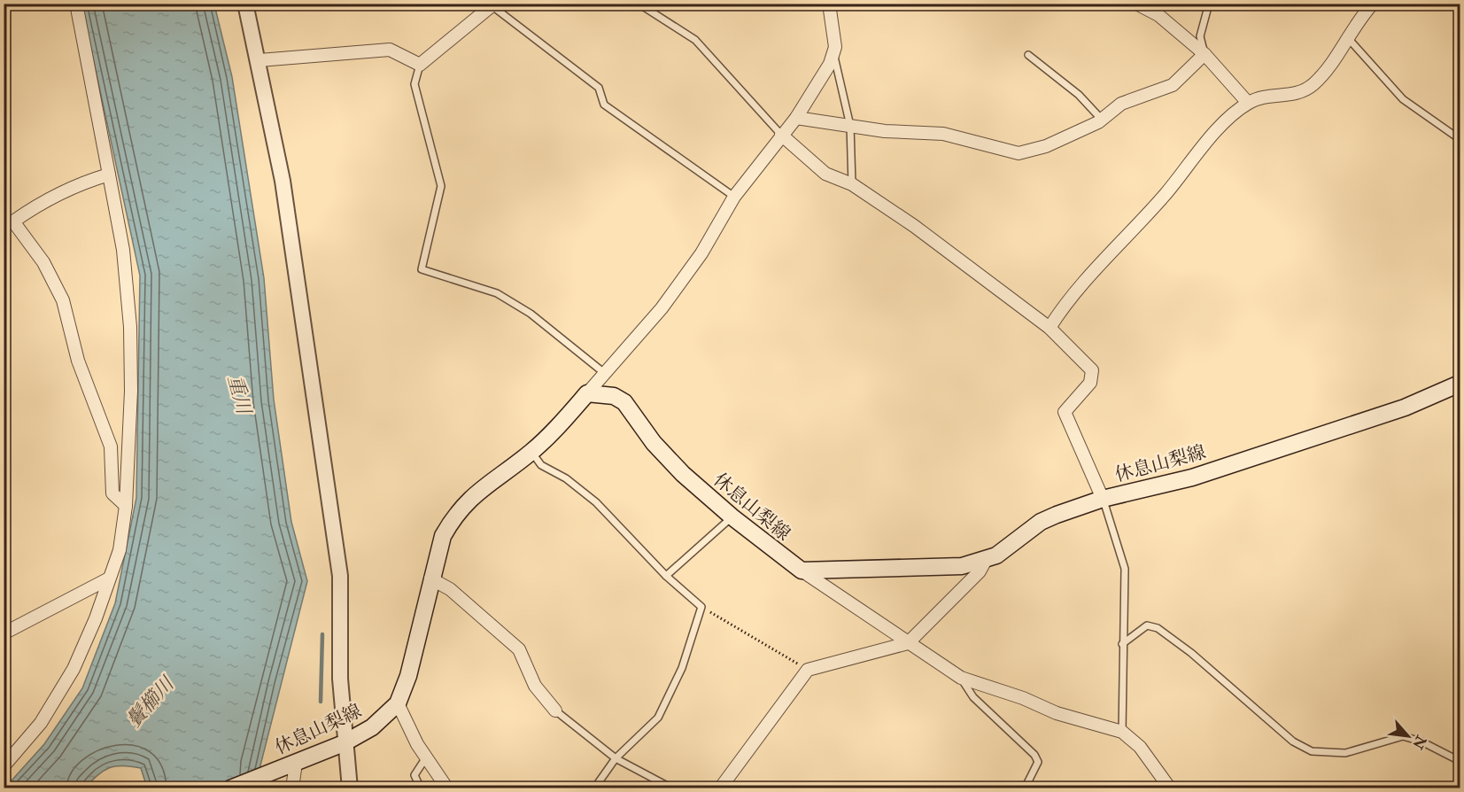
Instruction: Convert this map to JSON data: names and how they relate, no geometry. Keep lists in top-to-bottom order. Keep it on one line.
{"streets":{"main road":["休息山梨線"]},"water":["重川","鬢櫛川"],"north":"bottom right"}
